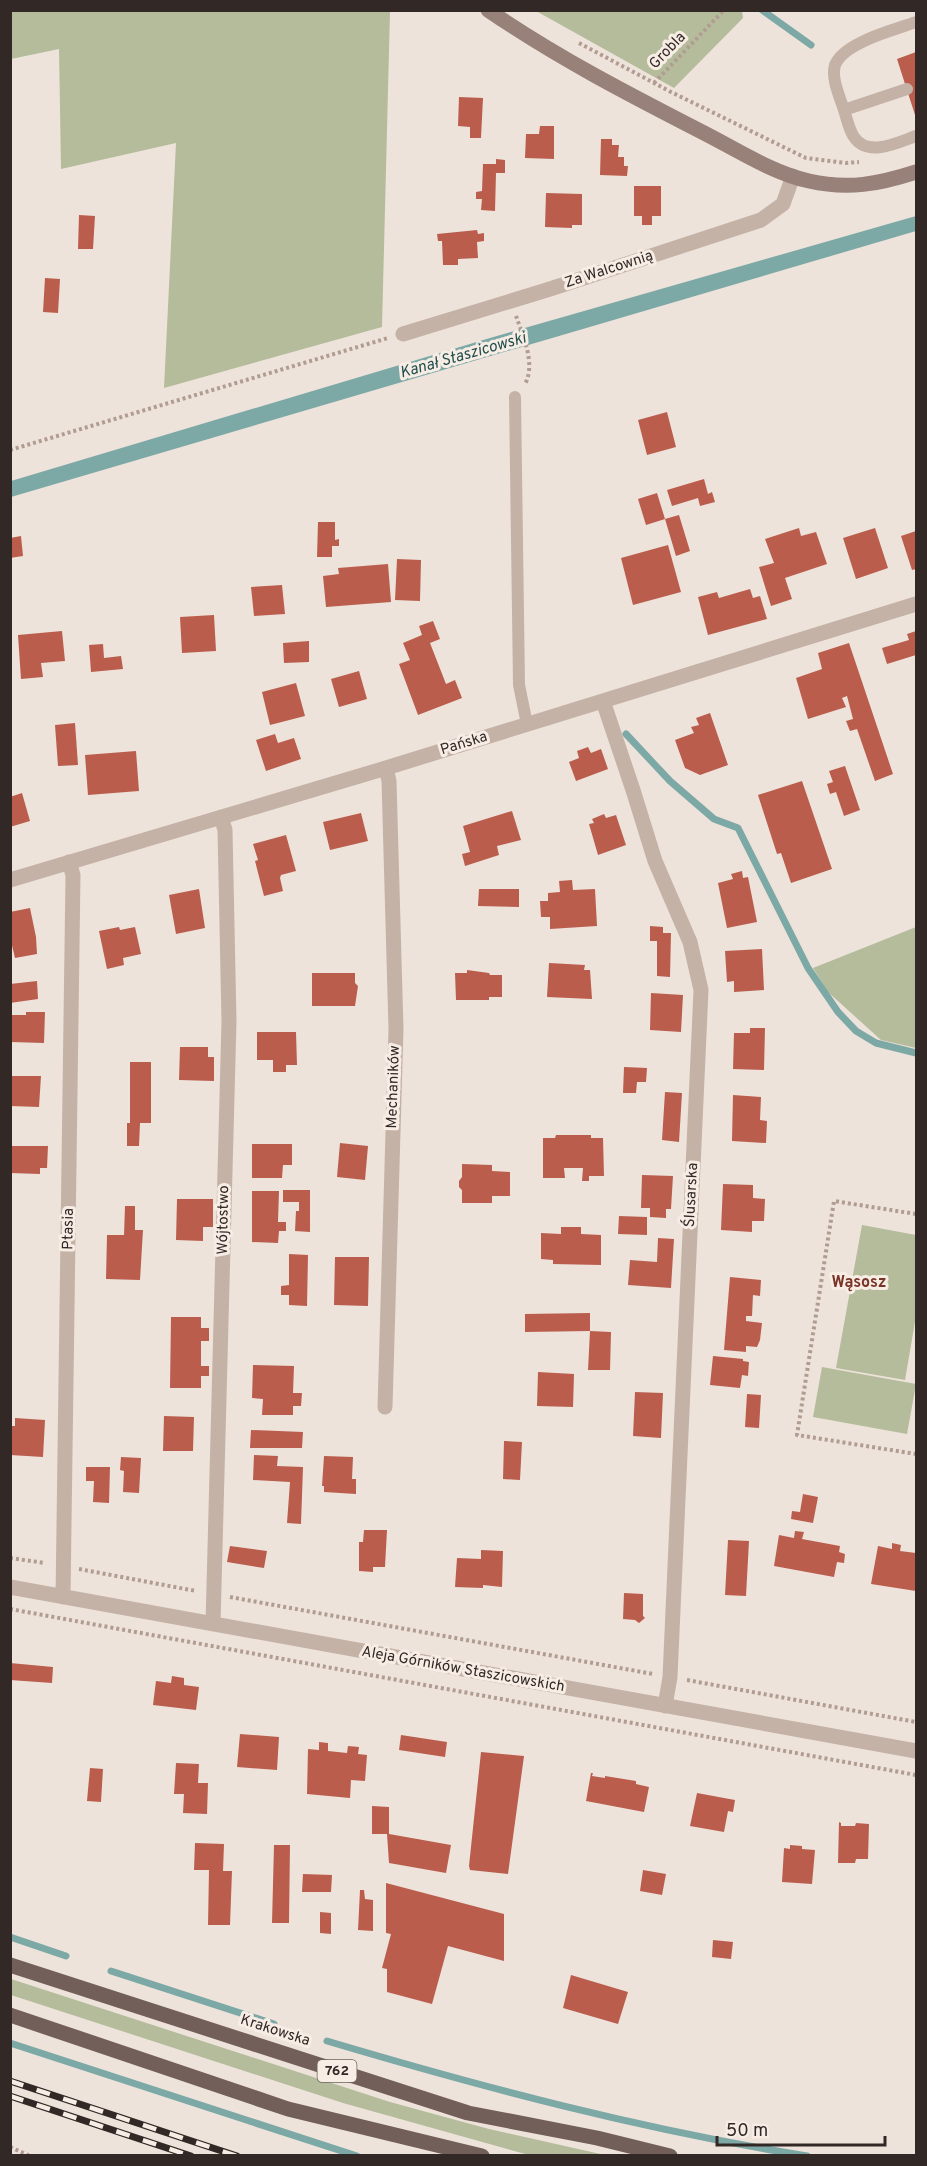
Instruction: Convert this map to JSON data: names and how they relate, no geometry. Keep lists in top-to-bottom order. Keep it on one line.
{"streets":{"main road":["Krakowska","762"],"street":["Za Walcownią","Pańska","Mechaników","Ślusarska","Wójtostwo","Ptasia","Aleja Górników Staszicowskich"],"path":["Grobla"]},"crossings":[["Pańska","Mechaników"],["Pańska","Ślusarska"],["Pańska","Wójtostwo"],["Pańska","Ptasia"],["Ślusarska","Aleja Górników Staszicowskich"],["Wójtostwo","Aleja Górników Staszicowskich"],["Ptasia","Aleja Górników Staszicowskich"]],"districts":["Wąsosz"],"water":["Kanał Staszicowski"],"scale_bar":"50 m"}
